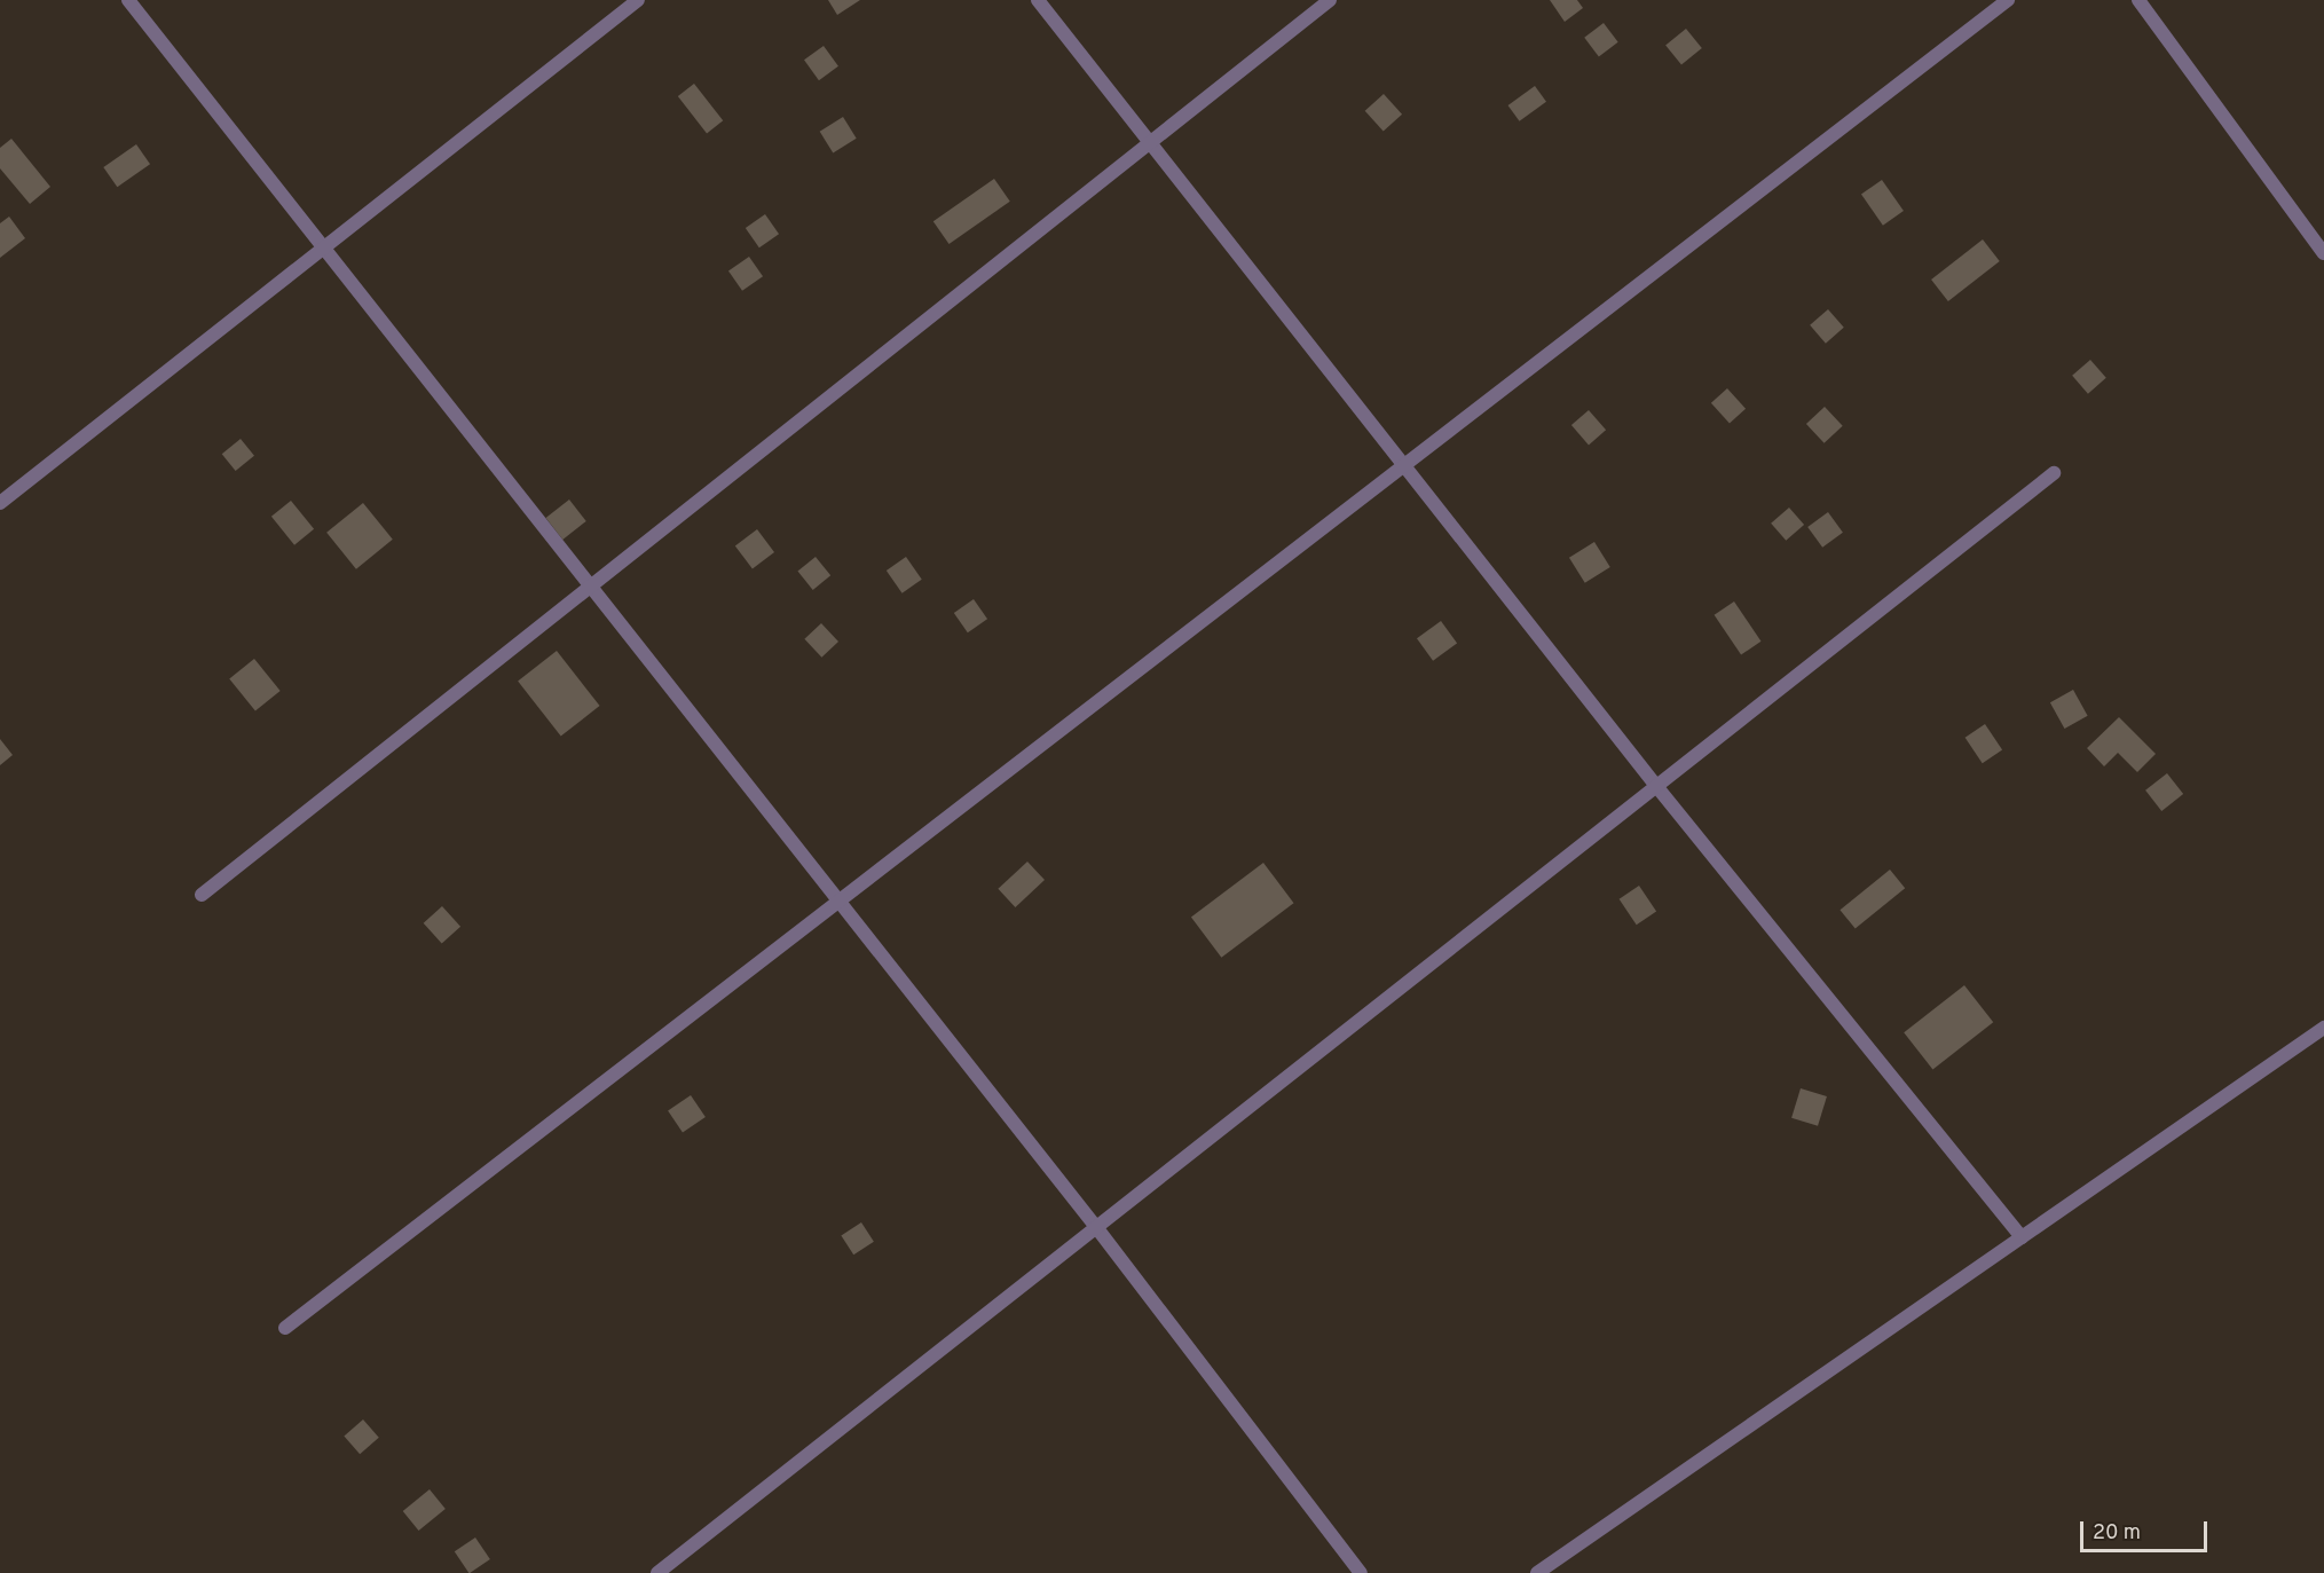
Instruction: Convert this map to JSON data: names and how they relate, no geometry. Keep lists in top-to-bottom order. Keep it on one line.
{"scale_bar":"20 m"}
